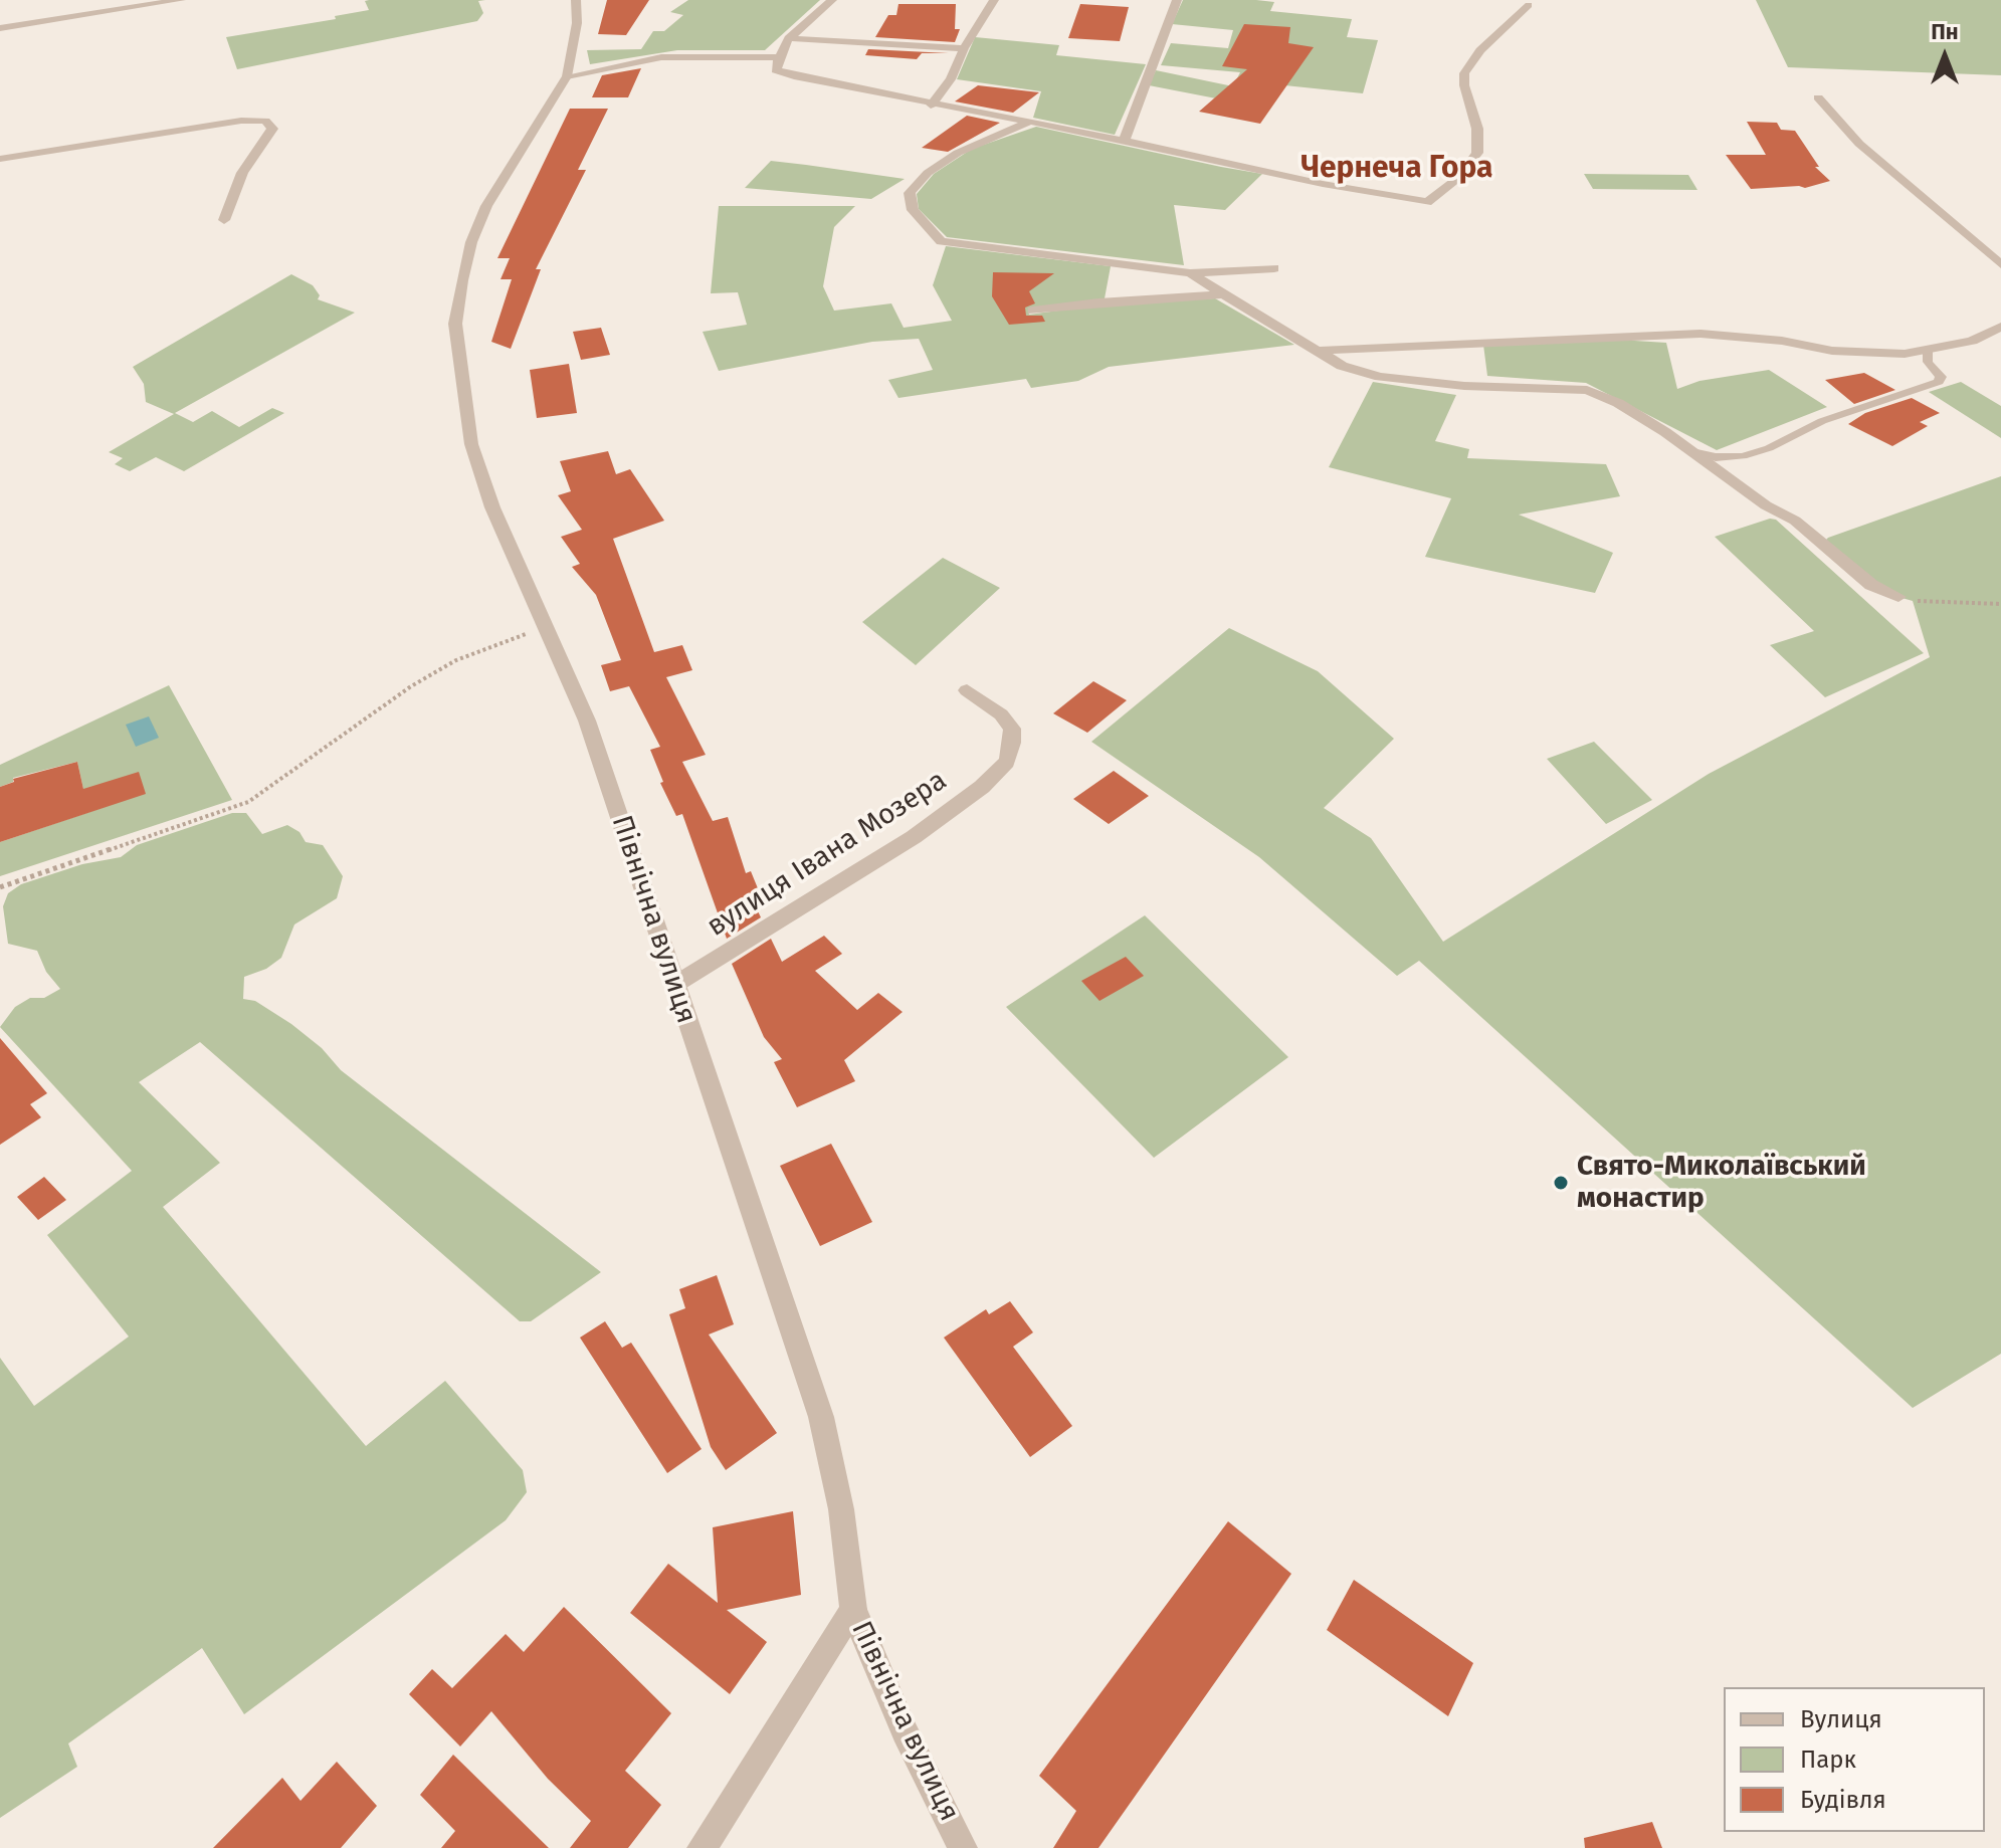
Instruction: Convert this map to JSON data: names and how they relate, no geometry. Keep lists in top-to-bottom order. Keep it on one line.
{"streets":{"street":["вулиця Івана Мозера","Північна вулиця"]},"crossings":[["вулиця Івана Мозера","Північна вулиця"]],"districts":["Чернеча Гора"],"places":["Свято-Миколаївський монастир"],"legend":["Вулиця","Парк","Будівля"],"north":"top"}
